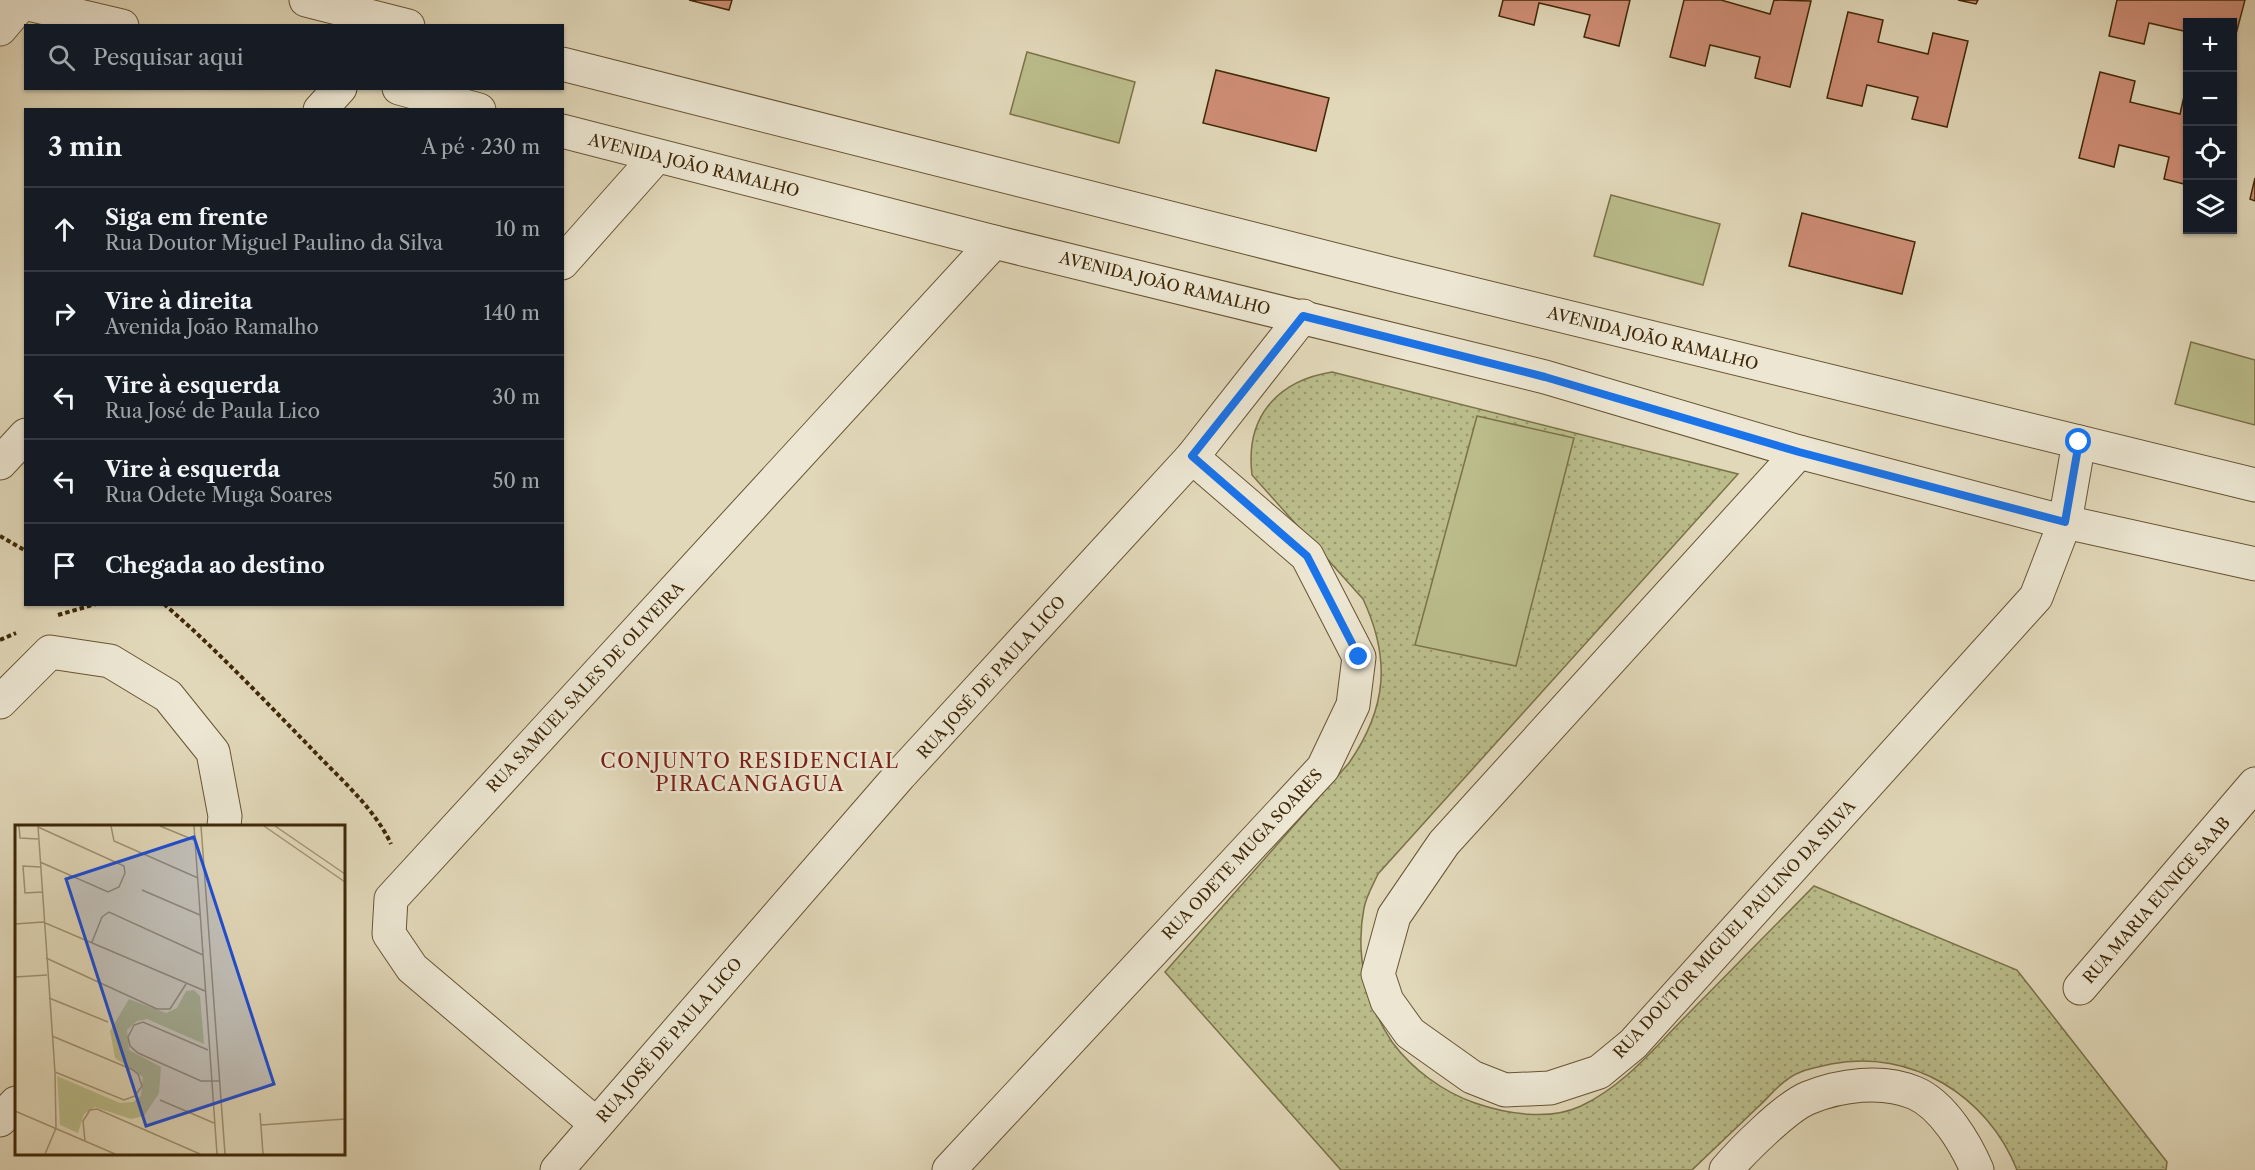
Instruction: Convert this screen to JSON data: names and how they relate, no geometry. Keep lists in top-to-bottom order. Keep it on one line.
{"streets":{"street":["AVENIDA JOÃO RAMALHO","RUA JOSÉ DE PAULA LICO","RUA SAMUEL SALES DE OLIVEIRA","RUA ODETE MUGA SOARES","RUA MARIA EUNICE SAAB","RUA DOUTOR MIGUEL PAULINO DA SILVA"]},"crossings":[["AVENIDA JOÃO RAMALHO","RUA JOSÉ DE PAULA LICO"],["AVENIDA JOÃO RAMALHO","RUA SAMUEL SALES DE OLIVEIRA"],["AVENIDA JOÃO RAMALHO","RUA DOUTOR MIGUEL PAULINO DA SILVA"],["RUA JOSÉ DE PAULA LICO","RUA SAMUEL SALES DE OLIVEIRA"],["RUA JOSÉ DE PAULA LICO","RUA ODETE MUGA SOARES"]],"districts":["CONJUNTO RESIDENCIAL PIRACANGAGUA"],"page":{"map_buttons":["+","−"],"search":"Pesquisar aqui","heading":["3 min","A pé · 230 m"],"list":[["Siga em frente","Rua Doutor Miguel Paulino da Silva","10 m"],["Vire à direita","Avenida João Ramalho","140 m"],["Vire à esquerda","Rua José de Paula Lico","30 m"],["Vire à esquerda","Rua Odete Muga Soares","50 m"],"Chegada ao destino"]}}
